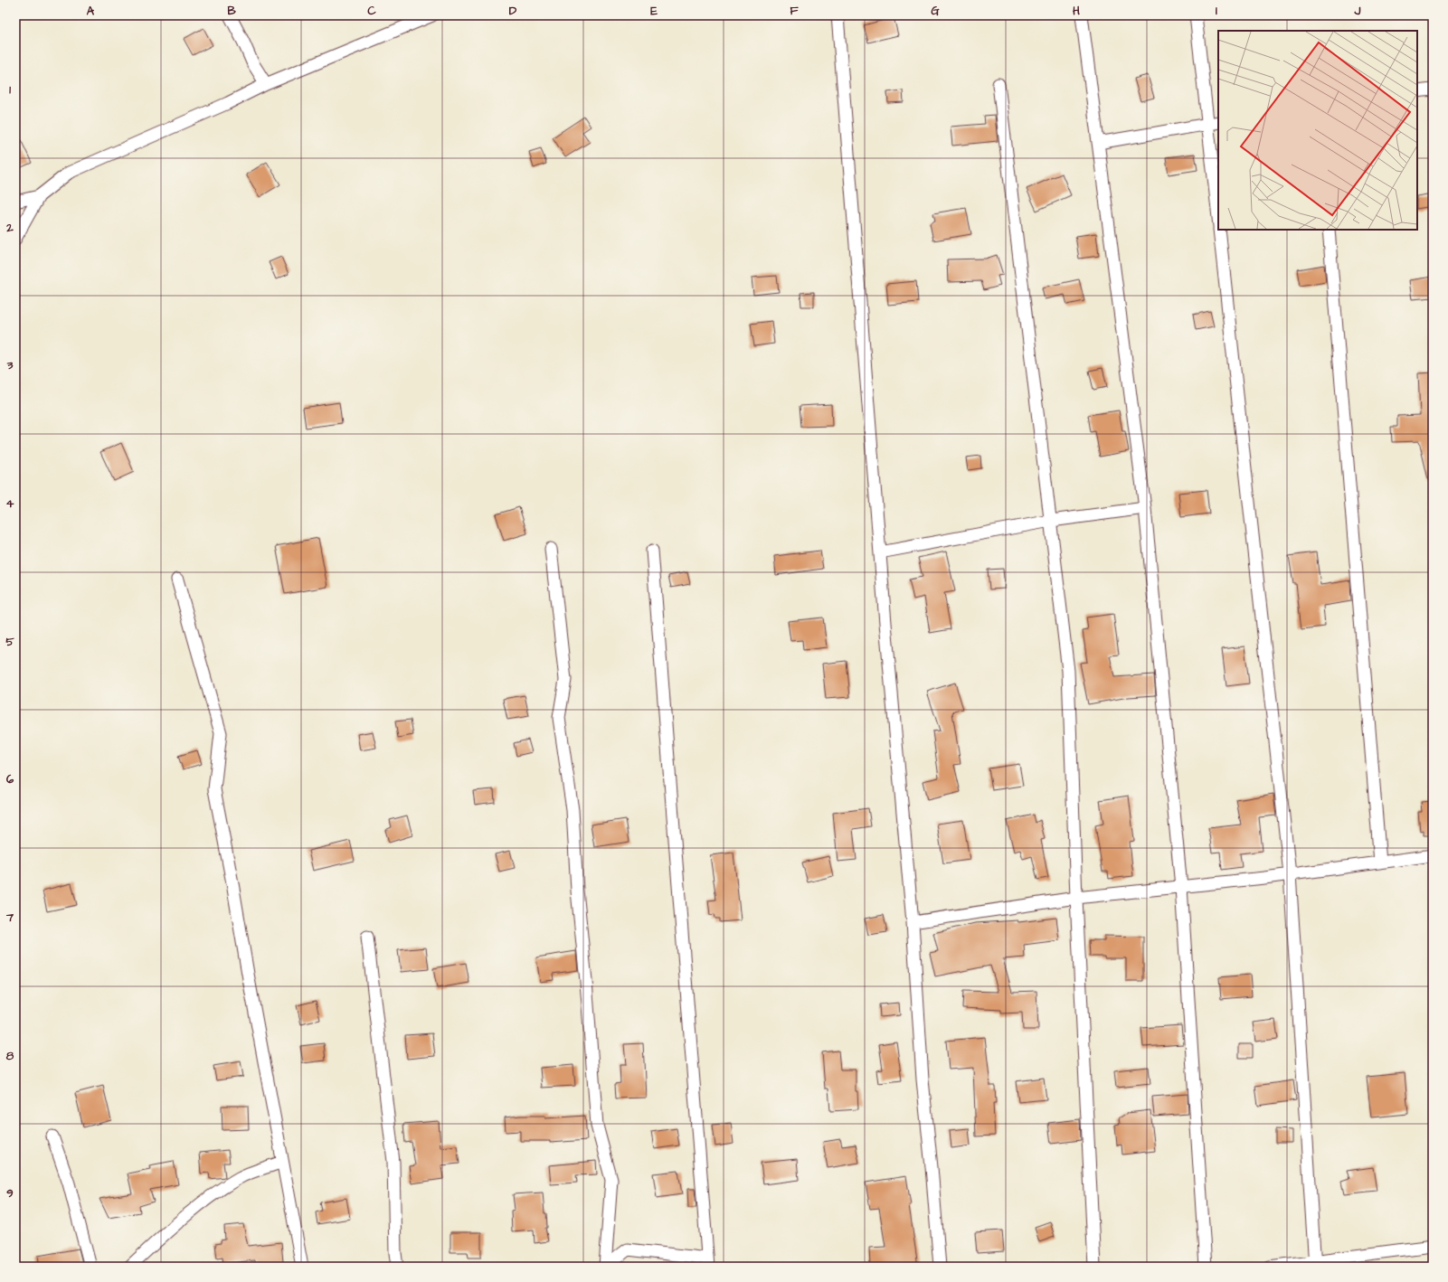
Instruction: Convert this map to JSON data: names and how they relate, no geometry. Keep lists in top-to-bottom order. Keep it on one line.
{"grid":{"columns":["A","B","C","D","E","F","G","H","I","J"],"rows":["1","2","3","4","5","6","7","8","9"]}}
